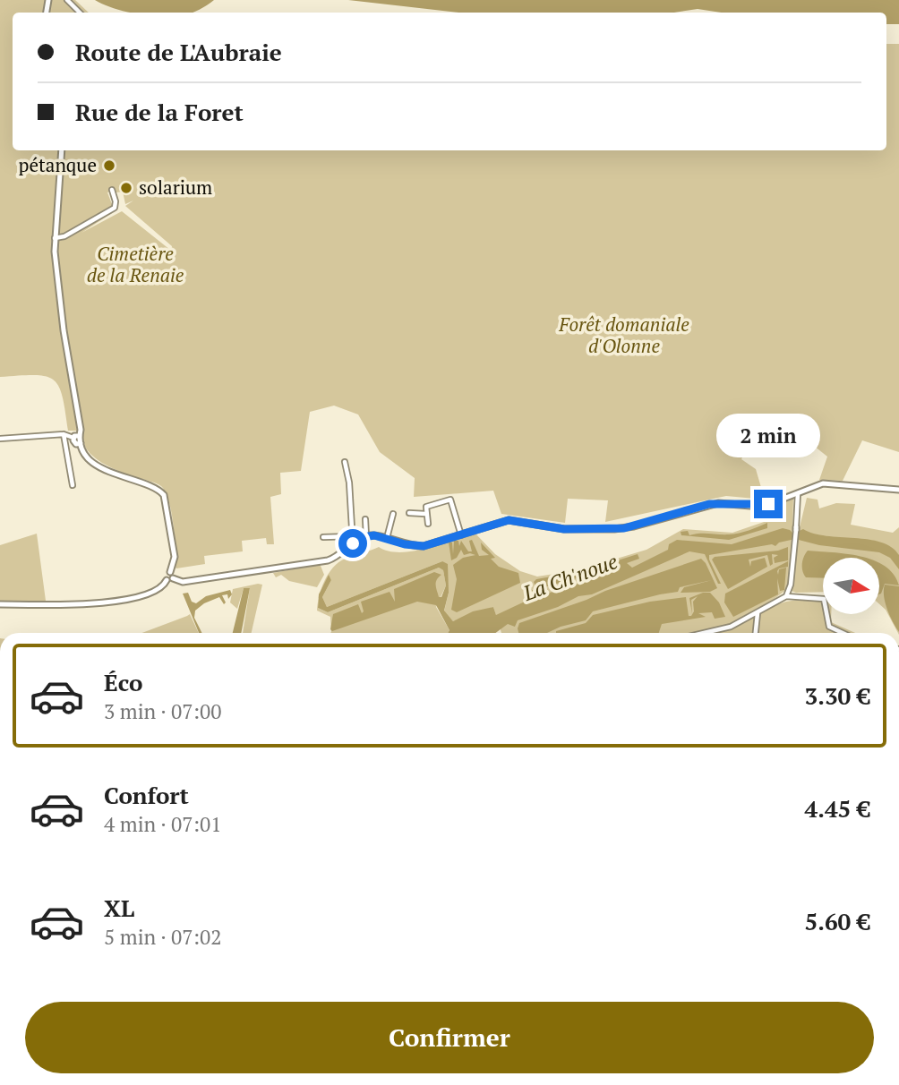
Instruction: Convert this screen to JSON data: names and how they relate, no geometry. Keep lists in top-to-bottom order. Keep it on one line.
{"water":["La Ch'noue"],"parks":["Cimetière de la Renaie","Forêt domaniale d'Olonne"],"places":["pétanque","solarium"],"north":"right","page":{"banner":["Route de L'Aubraie","Rue de la Foret"],"bubble":"2 min","list":[{"name":"Éco","note":"3 min · 07:00","value":"3.30 €"},{"name":"Confort","note":"4 min · 07:01","value":"4.45 €"},{"name":"XL","note":"5 min · 07:02","value":"5.60 €"}],"buttons":"Confirmer"}}
